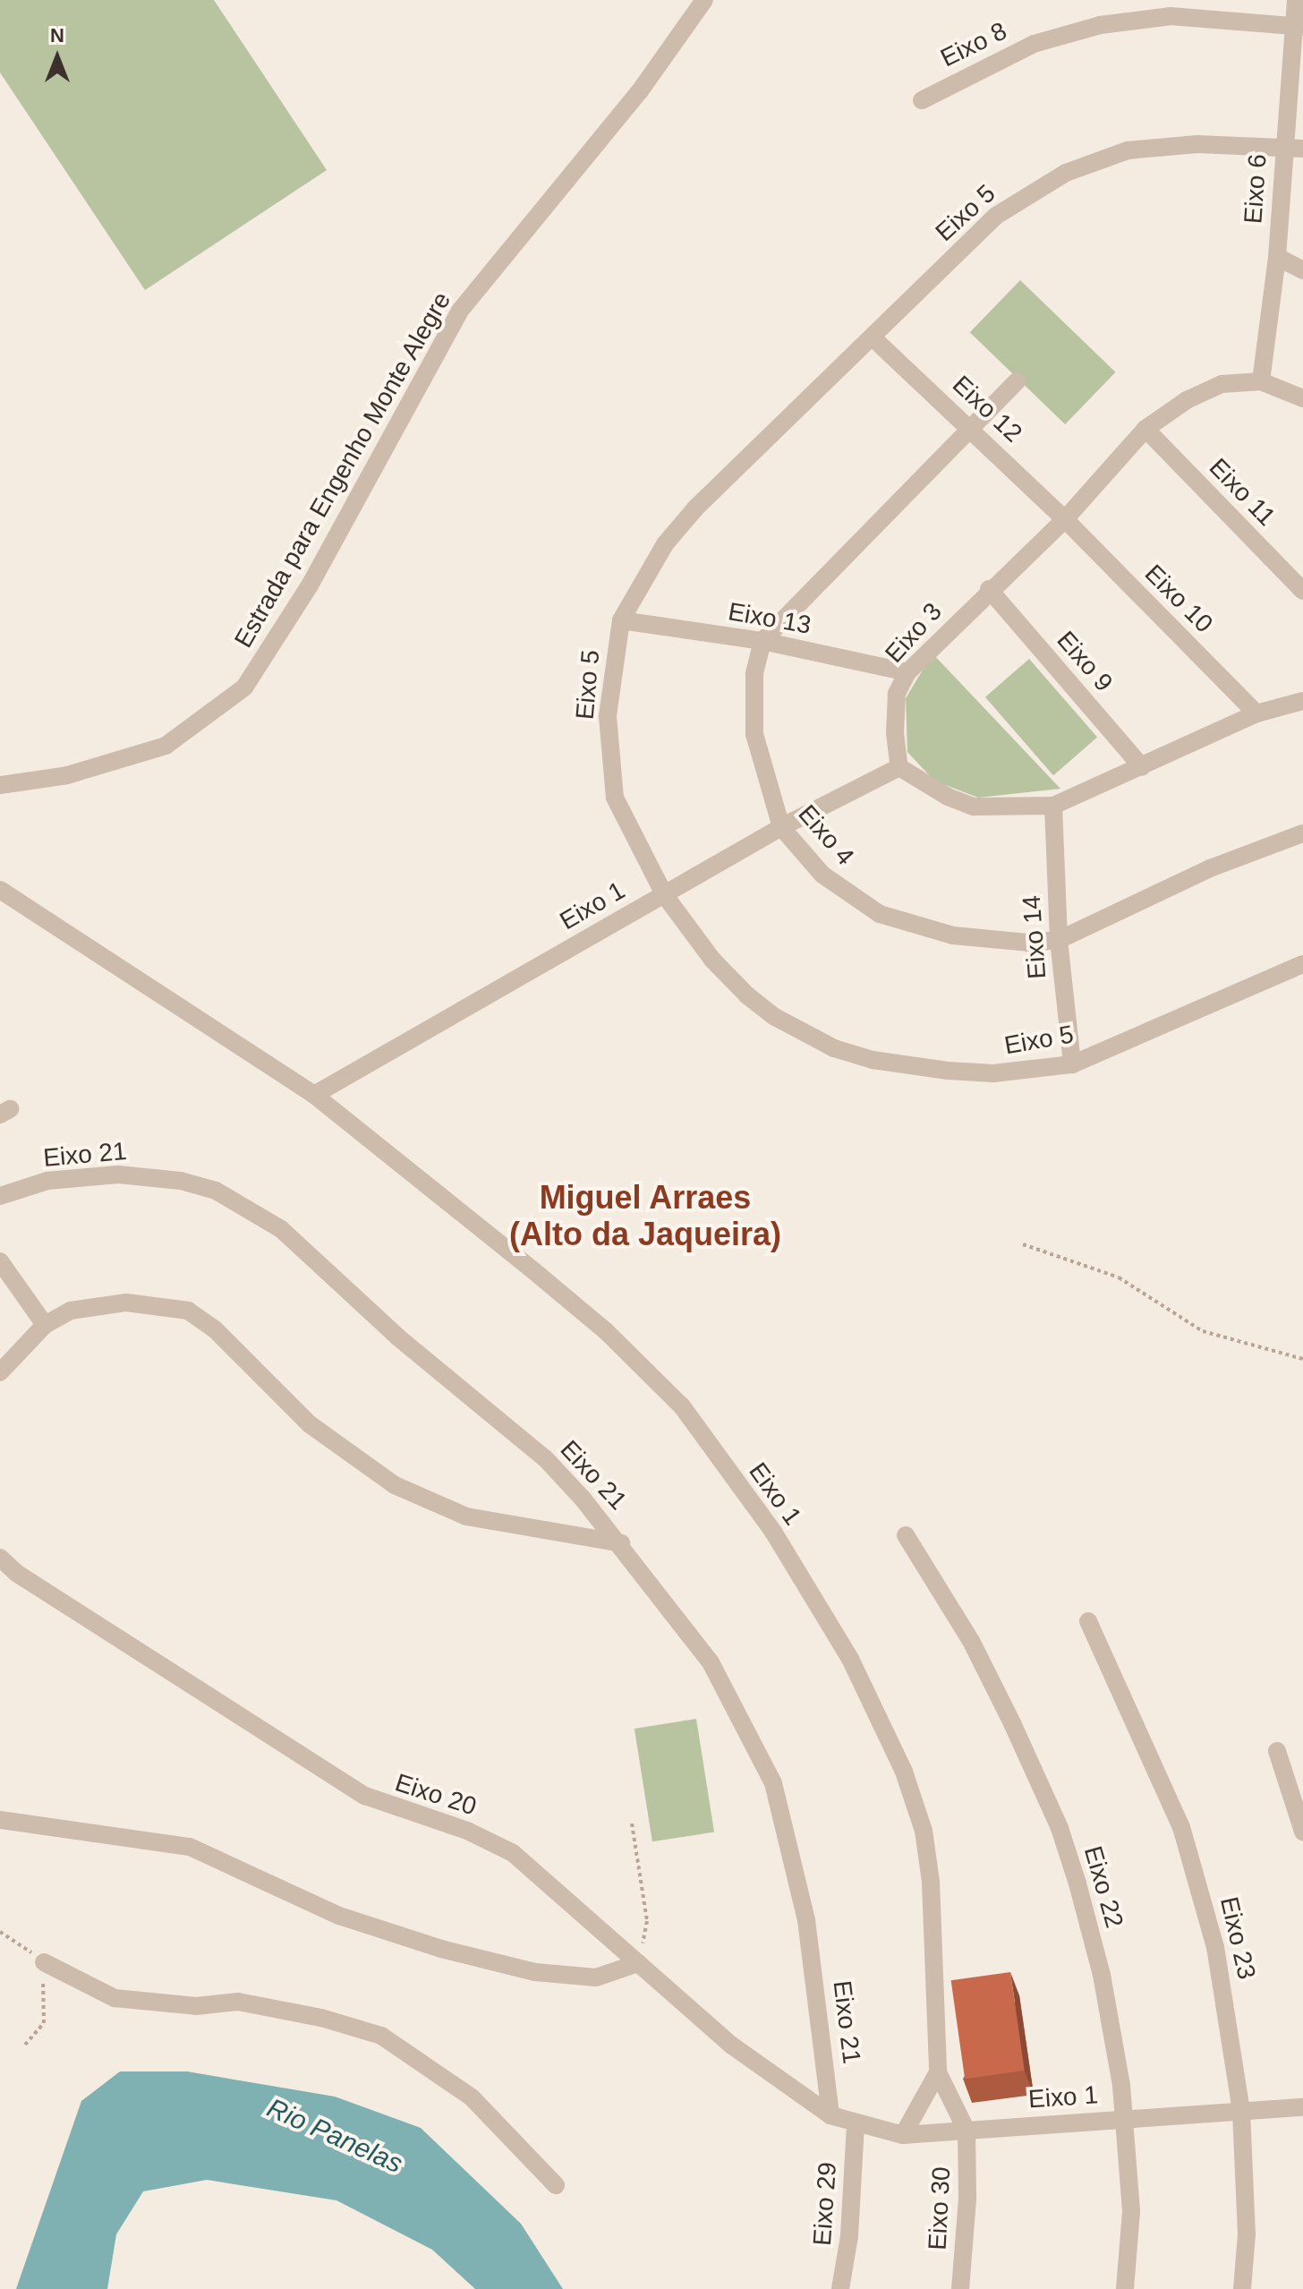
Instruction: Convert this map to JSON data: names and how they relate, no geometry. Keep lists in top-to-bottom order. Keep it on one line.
{"streets":{"street":["Eixo 8","Eixo 6","Eixo 5","Eixo 12","Estrada para Engenho Monte Alegre","Eixo 11","Eixo 10","Eixo 13","Eixo 3","Eixo 9","Eixo 4","Eixo 1","Eixo 14","Eixo 21","Eixo 20","Eixo 22","Eixo 23","Eixo 29","Eixo 30"]},"crossings":[["Eixo 8","Eixo 6"],["Eixo 6","Eixo 5"],["Eixo 6","Eixo 3"],["Eixo 5","Eixo 12"],["Eixo 5","Eixo 13"],["Eixo 5","Eixo 1"],["Eixo 5","Eixo 14"],["Eixo 12","Eixo 10"],["Eixo 12","Eixo 3"],["Eixo 11","Eixo 3"],["Eixo 10","Eixo 3"],["Eixo 13","Eixo 3"],["Eixo 13","Eixo 4"],["Eixo 3","Eixo 9"],["Eixo 3","Eixo 1"],["Eixo 4","Eixo 1"],["Eixo 4","Eixo 14"],["Eixo 1","Eixo 21"],["Eixo 1","Eixo 20"],["Eixo 1","Eixo 22"],["Eixo 1","Eixo 23"],["Eixo 1","Eixo 29"],["Eixo 1","Eixo 30"],["Eixo 21","Eixo 20"]],"districts":["Miguel Arraes (Alto da Jaqueira)"],"water":["Rio Panelas"],"north":"top"}
